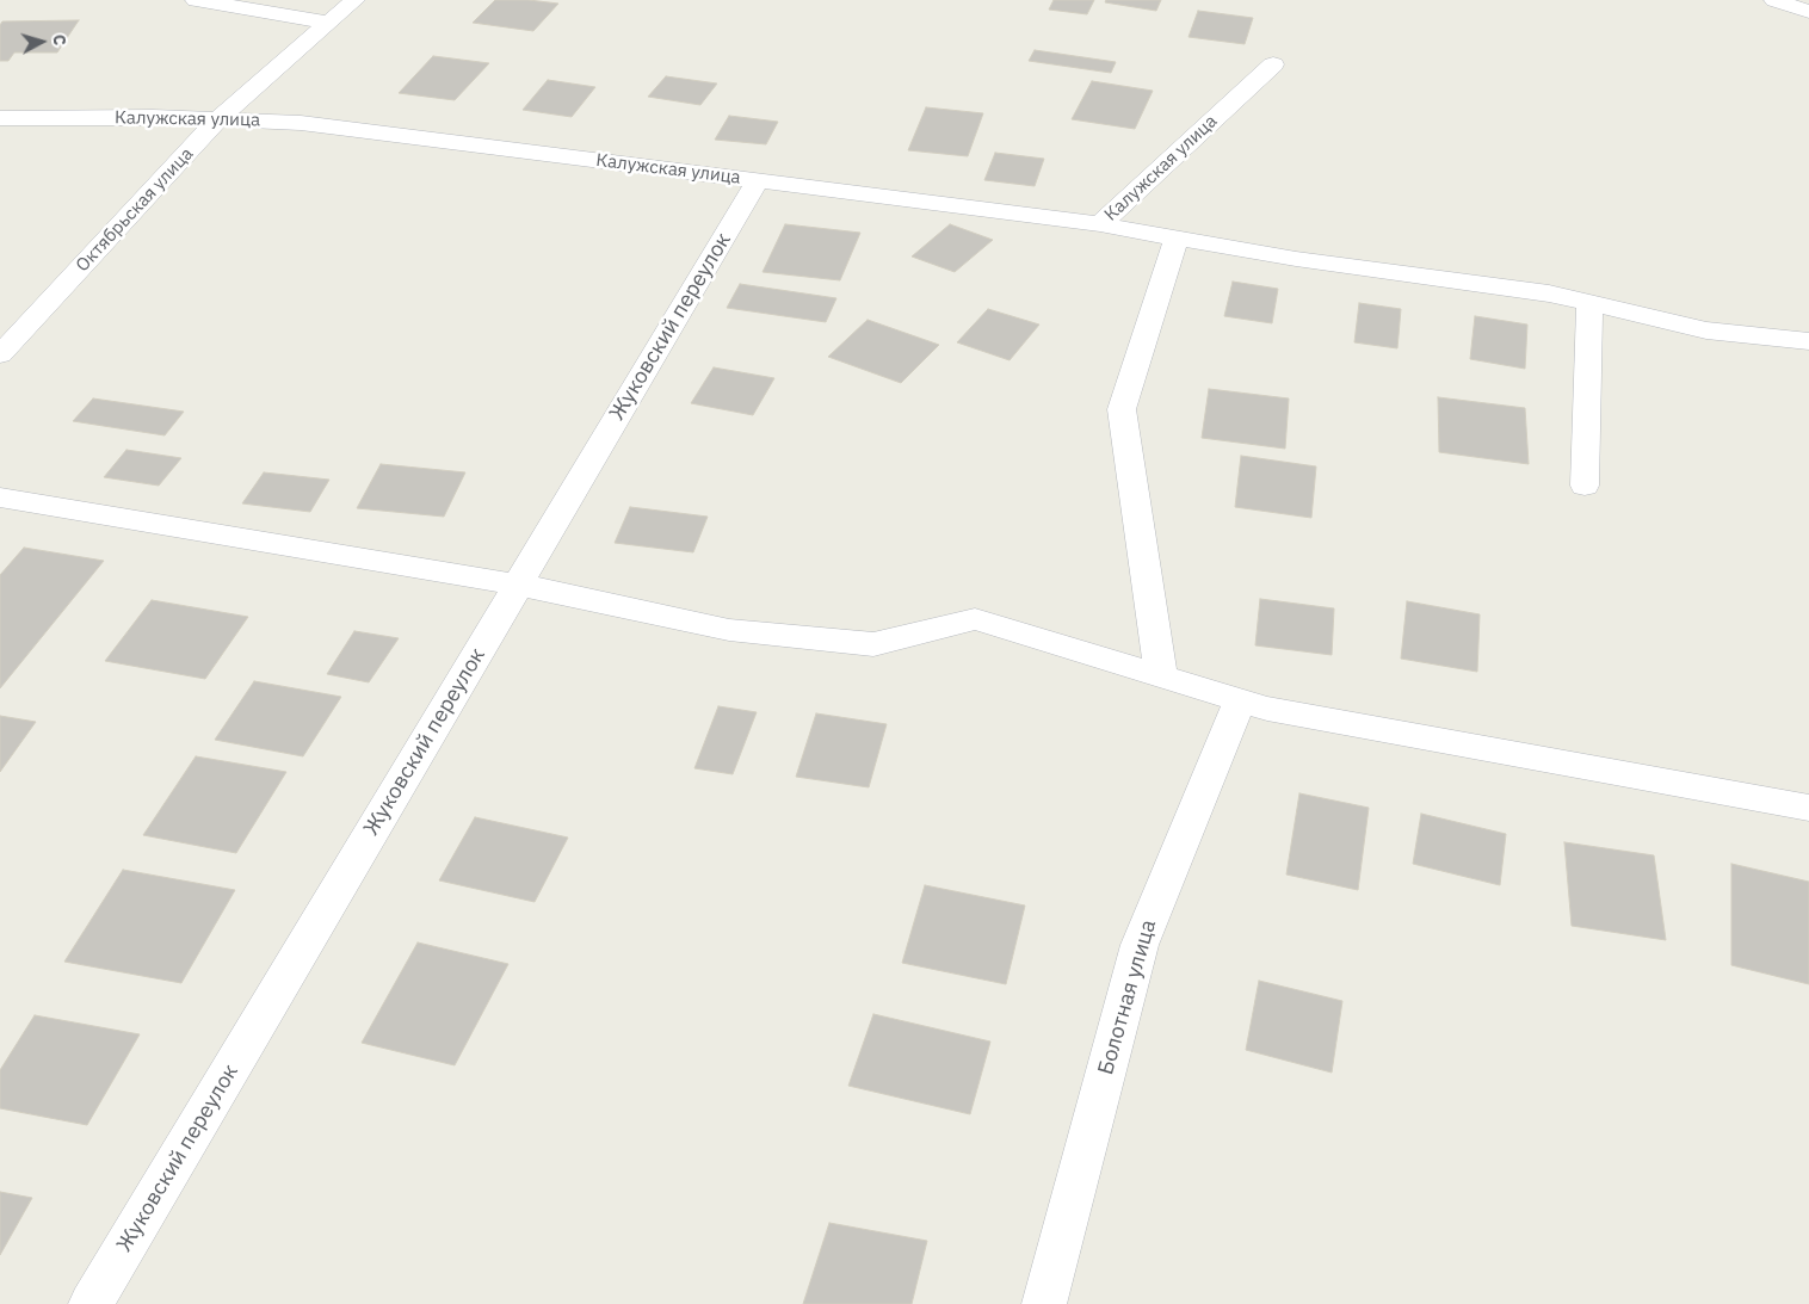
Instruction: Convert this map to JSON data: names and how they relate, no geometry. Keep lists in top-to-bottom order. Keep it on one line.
{"streets":{"street":["Калужская улица","Октябрьская улица","Жуковский переулок","Болотная улица"]},"crossings":[["Калужская улица","Октябрьская улица"],["Калужская улица","Жуковский переулок"]],"north":"right"}
